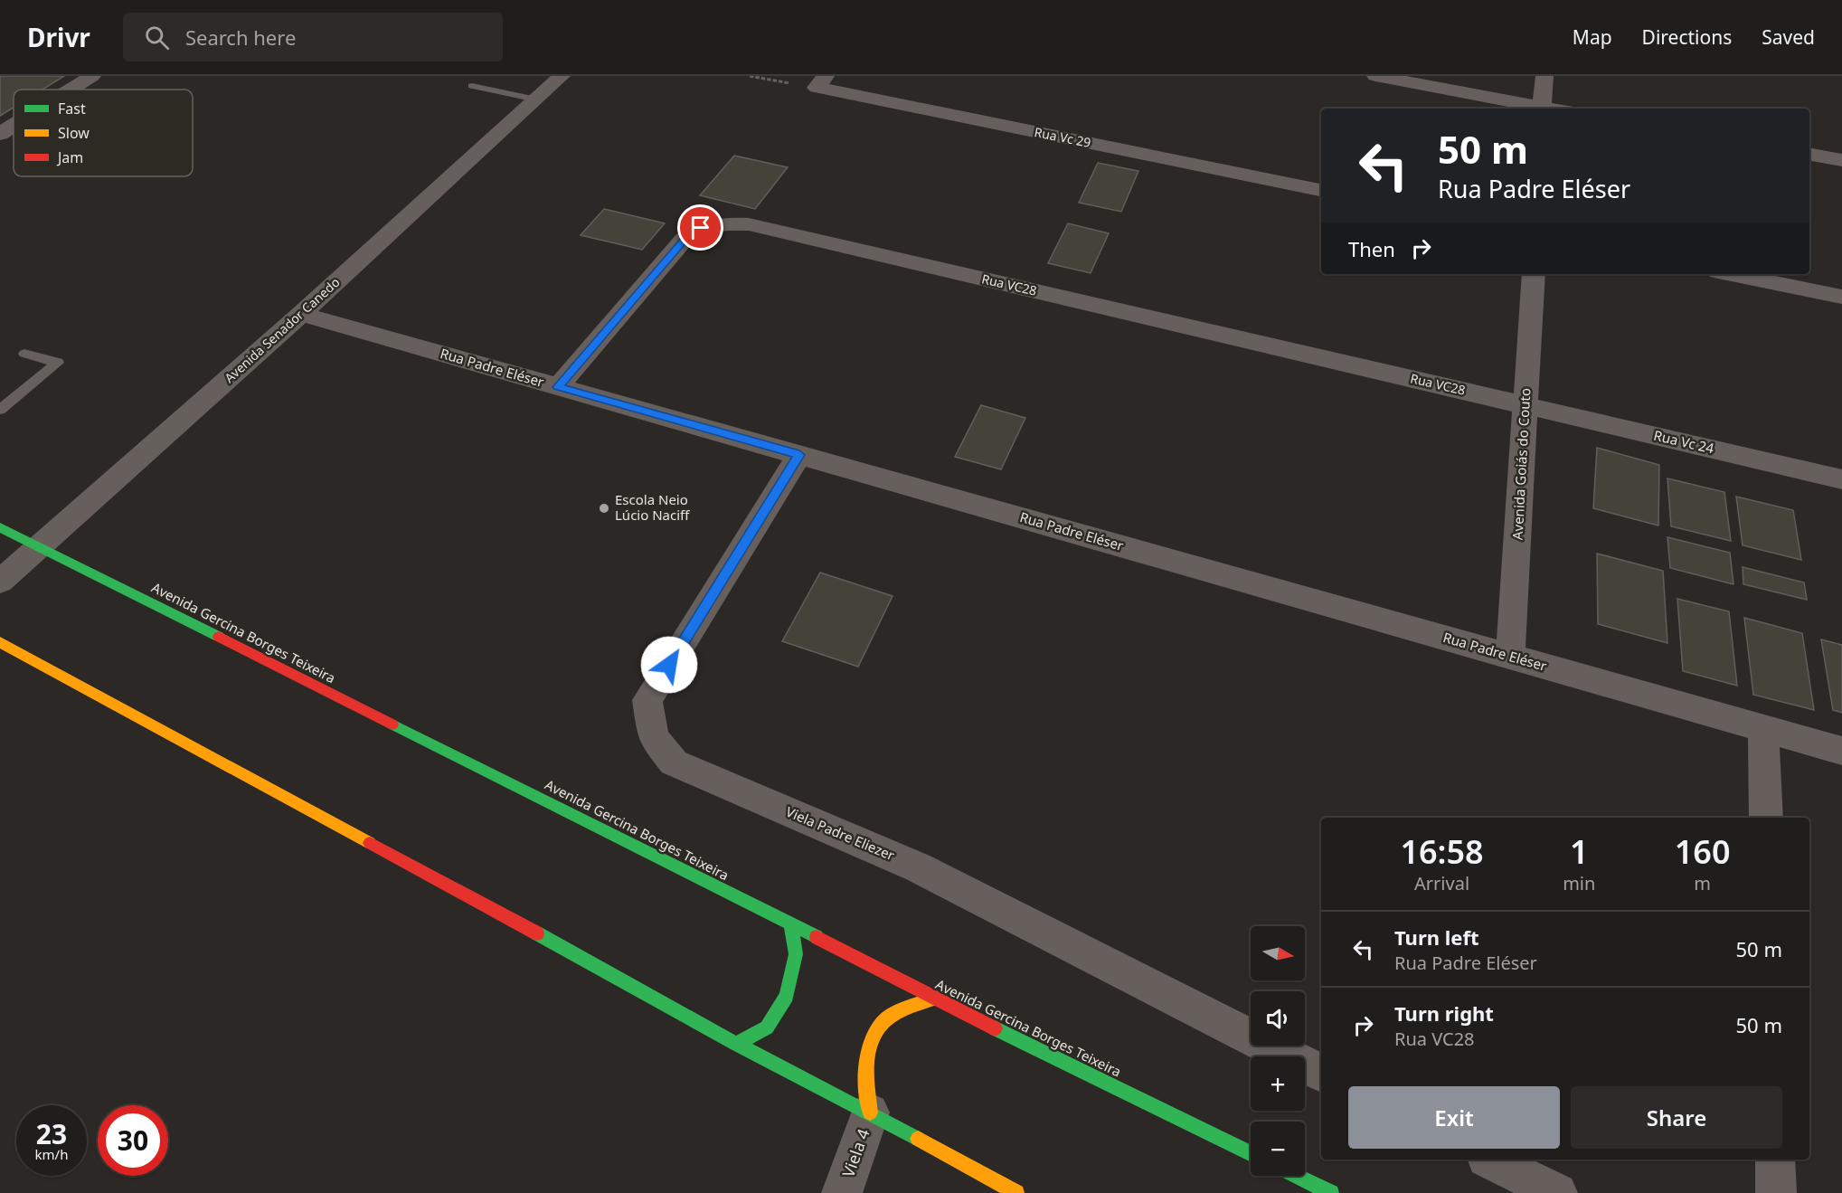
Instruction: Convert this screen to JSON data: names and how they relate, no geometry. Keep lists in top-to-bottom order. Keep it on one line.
{"streets":{"main road":["Avenida Gercina Borges Teixeira"],"street":["Rua Vc 29","Rua VC28","Avenida Senador Canedo","Rua Padre Eléser","Rua Vc 24","Avenida Goiás do Couto","Viela Padre Eliezer","Viela 4"]},"crossings":[["Rua VC28","Rua Padre Eléser"],["Rua VC28","Rua Vc 24"],["Rua VC28","Avenida Goiás do Couto"],["Avenida Senador Canedo","Rua Padre Eléser"],["Avenida Senador Canedo","Avenida Gercina Borges Teixeira"],["Rua Padre Eléser","Avenida Goiás do Couto"],["Rua Padre Eléser","Viela Padre Eliezer"],["Rua Vc 24","Avenida Goiás do Couto"]],"places":["Escola Neio Lúcio Naciff"],"legend":["Fast","Slow","Jam"],"north":"right","page":{"header":"Drivr","search":"Search here","nav":["Map","Directions","Saved"],"turn":["50 m","Rua Padre Eléser"],"then":"Then","eta":["16:58","Arrival","1","min","160","m"],"list":[{"name":"Turn left","note":"Rua Padre Eléser","value":"50 m"},{"name":"Turn right","note":"Rua VC28","value":"50 m"}],"map_buttons":["+","−"],"buttons":["Exit","Share"],"speed":"23 km/h","limit":"30"}}
